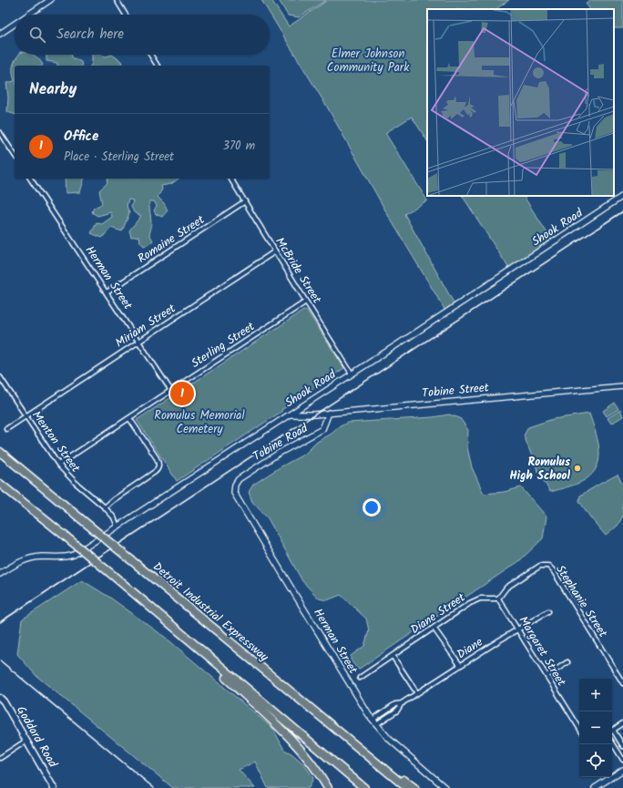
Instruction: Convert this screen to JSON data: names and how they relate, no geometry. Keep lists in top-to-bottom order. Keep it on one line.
{"streets":{"highway":["Detroit Industrial Expressway"],"main road":["Goddard Road"],"street":["Shook Road","Romaine Street","McBride Street","Herman Street","Miriam Street","Sterling Street","Tobine Street","Menton Street","Tobine Road","Stephanie Street","Diane Street","Diane","Margaret Street"]},"crossings":[["Shook Road","McBride Street"],["Shook Road","Tobine Street"],["Shook Road","Menton Street"],["Romaine Street","McBride Street"],["Romaine Street","Herman Street"],["McBride Street","Miriam Street"],["McBride Street","Sterling Street"],["Herman Street","Miriam Street"],["Herman Street","Sterling Street"],["Herman Street","Tobine Road"],["Herman Street","Diane"],["Miriam Street","Menton Street"],["Sterling Street","Menton Street"],["Tobine Street","Tobine Road"],["Stephanie Street","Diane Street"],["Stephanie Street","Margaret Street"],["Diane Street","Margaret Street"],["Diane","Margaret Street"]],"parks":["Elmer Johnson Community Park","Romulus Memorial Cemetery"],"places":["Romulus High School"],"page":{"search":"Search here","heading":"Nearby","list":[{"mark":"1","name":"Office","note":"Place · Sterling Street","value":"370 m"}],"pins":"1","map_buttons":["+","−"]}}
